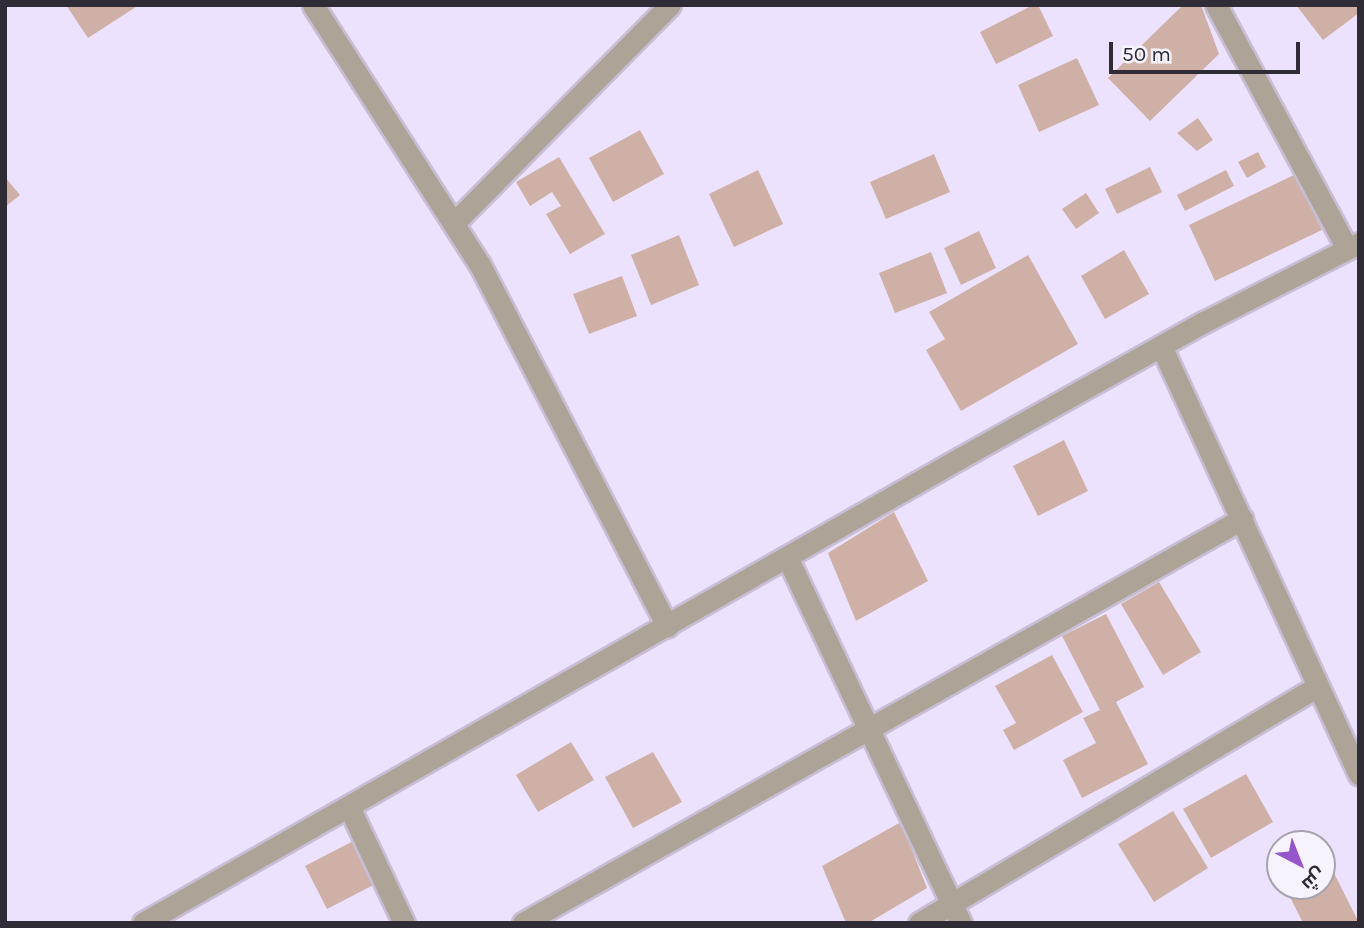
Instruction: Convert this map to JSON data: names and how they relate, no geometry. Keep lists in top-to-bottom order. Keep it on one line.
{"scale_bar":"50 m","north":"bottom right"}
